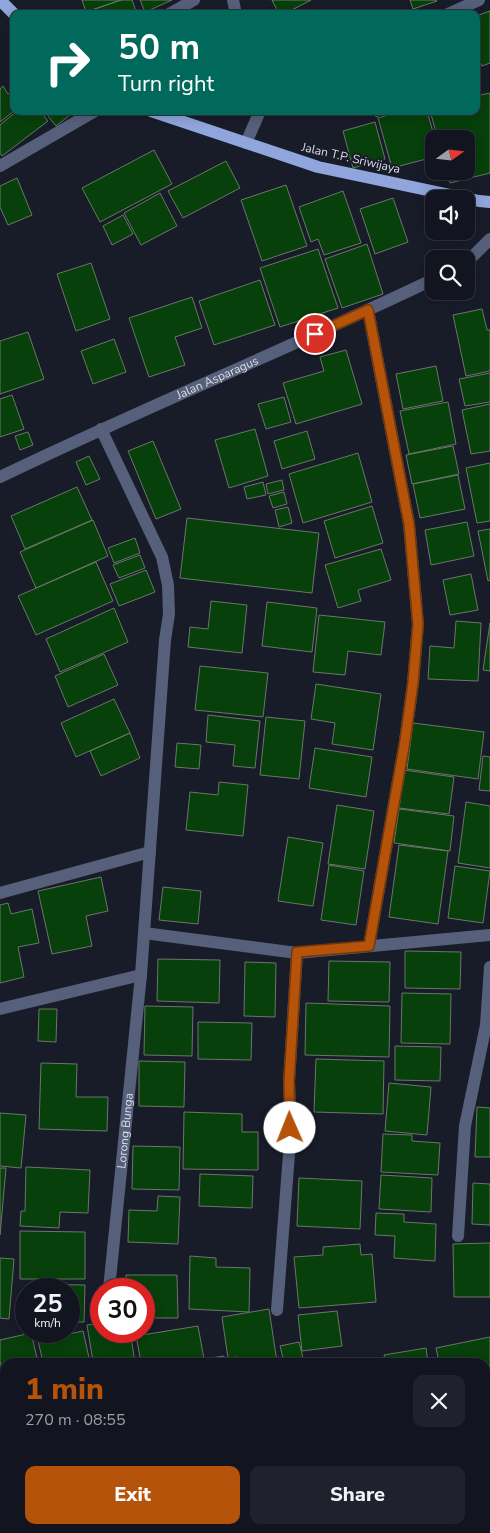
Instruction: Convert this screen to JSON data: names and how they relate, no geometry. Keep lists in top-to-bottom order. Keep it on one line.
{"streets":{"main road":["Jalan T.P. Sriwijaya"],"street":["Jalan Asparagus","Lorong Bunga"]},"crossings":[["Jalan Asparagus","Lorong Bunga"]],"north":"right","page":{"turn":["50 m","Turn right"],"speed":"25 km/h","limit":"30","heading":["1 min","270 m · 08:55"],"buttons":["Exit","Share"]}}
